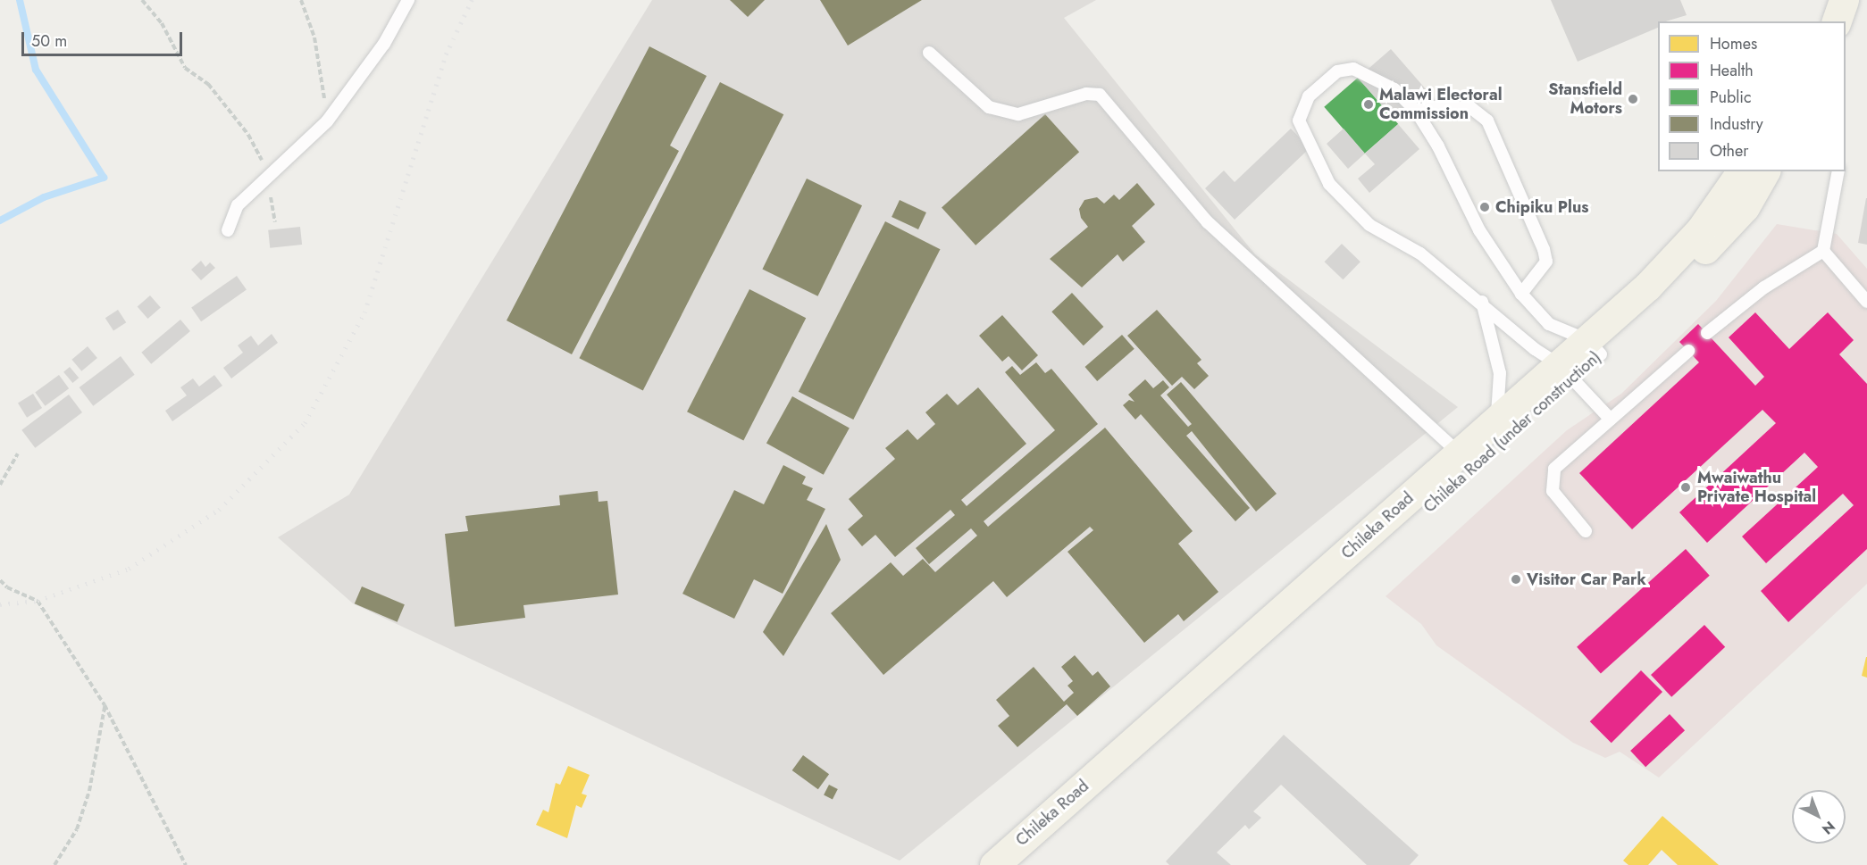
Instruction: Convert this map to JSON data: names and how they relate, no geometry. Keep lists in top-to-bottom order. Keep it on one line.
{"streets":{"highway":["Chileka Road (under construction)","Chileka Road"]},"crossings":[["Chileka Road (under construction)","Chileka Road"]],"places":["Stansfield Motors","Malawi Electoral Commission","Chipiku Plus","Mwaiwathu Private Hospital","Visitor Car Park"],"legend":["Homes","Health","Public","Industry","Other"],"scale_bar":"50 m","north":"bottom right"}
